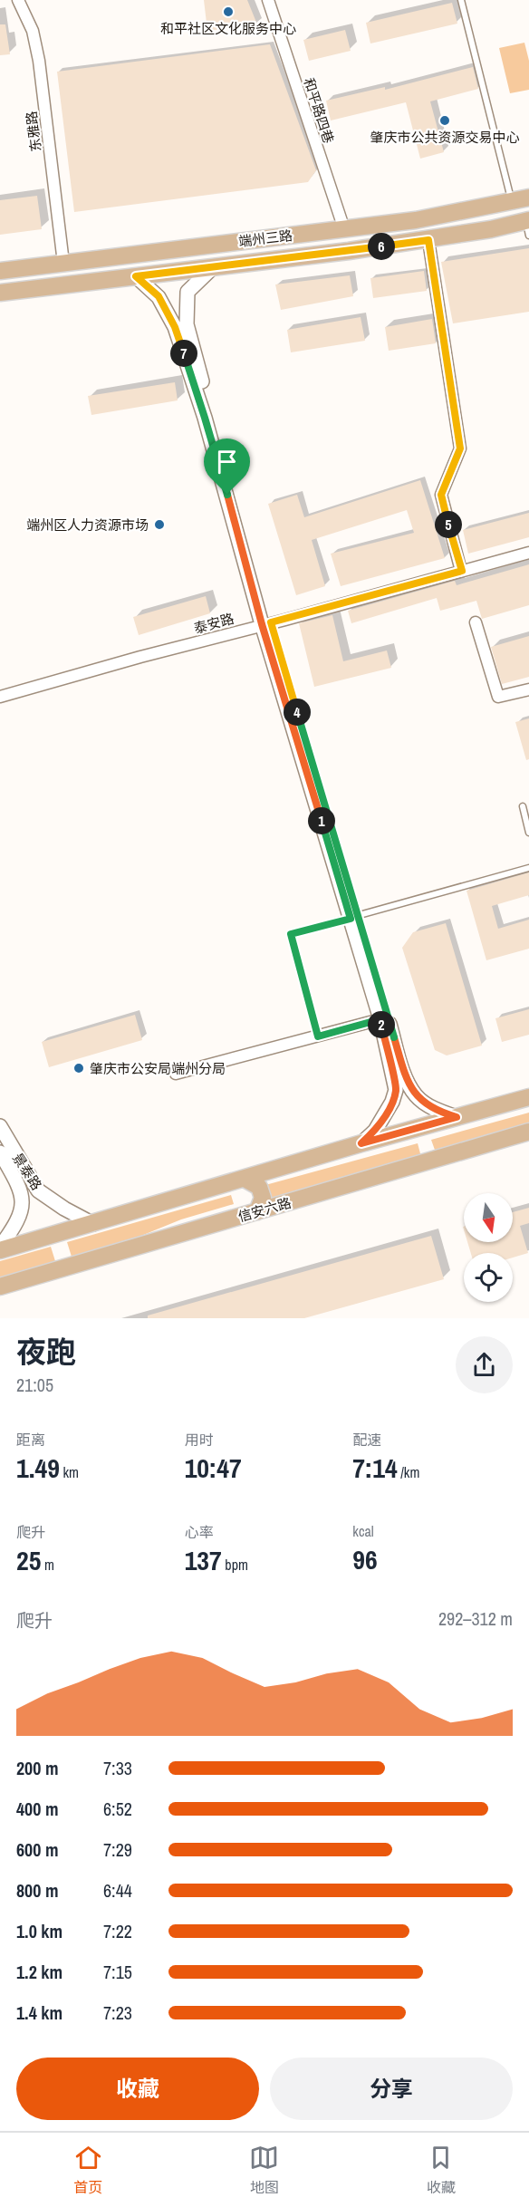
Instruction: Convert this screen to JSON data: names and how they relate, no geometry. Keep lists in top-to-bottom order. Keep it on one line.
{"streets":{"main road":["端州三路","信安六路"],"street":["和平路四巷","东雅路","泰安路","景泰路"]},"crossings":[["和平路四巷","端州三路"],["东雅路","端州三路"]],"places":["和平社区文化服务中心","肇庆市公共资源交易中心","端州区人力资源市场","肇庆市公安局端州分局"],"north":"bottom","page":{"pins":["6","7","5","4","1","2"],"heading":["夜跑","21:05"],"stats":[["距离","1.49 km"],["用时","10:47"],["配速","7:14 /km"],["爬升","25 m"],["心率","137 bpm"],["kcal","96"]],"chart":["爬升","292–312 m"],"list":[{"name":"200 m","note":"7:33"},{"name":"400 m","note":"6:52"},{"name":"600 m","note":"7:29"},{"name":"800 m","note":"6:44"},{"name":"1.0 km","note":"7:22"},{"name":"1.2 km","note":"7:15"},{"name":"1.4 km","note":"7:23"}],"buttons":["收藏","分享"],"tabs":["首页","地图","收藏"]}}
